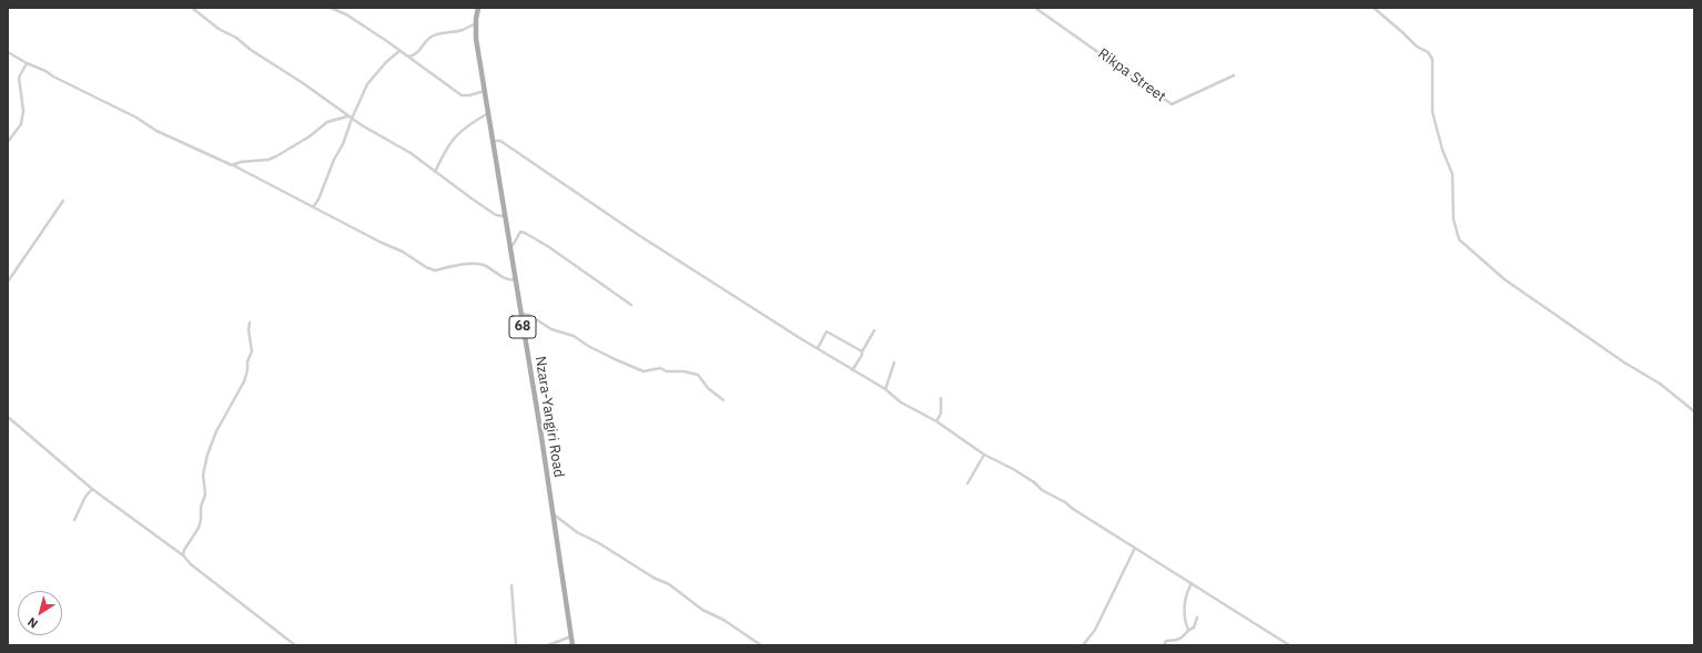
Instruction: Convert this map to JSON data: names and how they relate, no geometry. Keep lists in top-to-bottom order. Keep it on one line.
{"streets":{"main road":["68","Nzara-Yangiri Road"],"street":["Rikpa Street"]},"north":"bottom left"}
